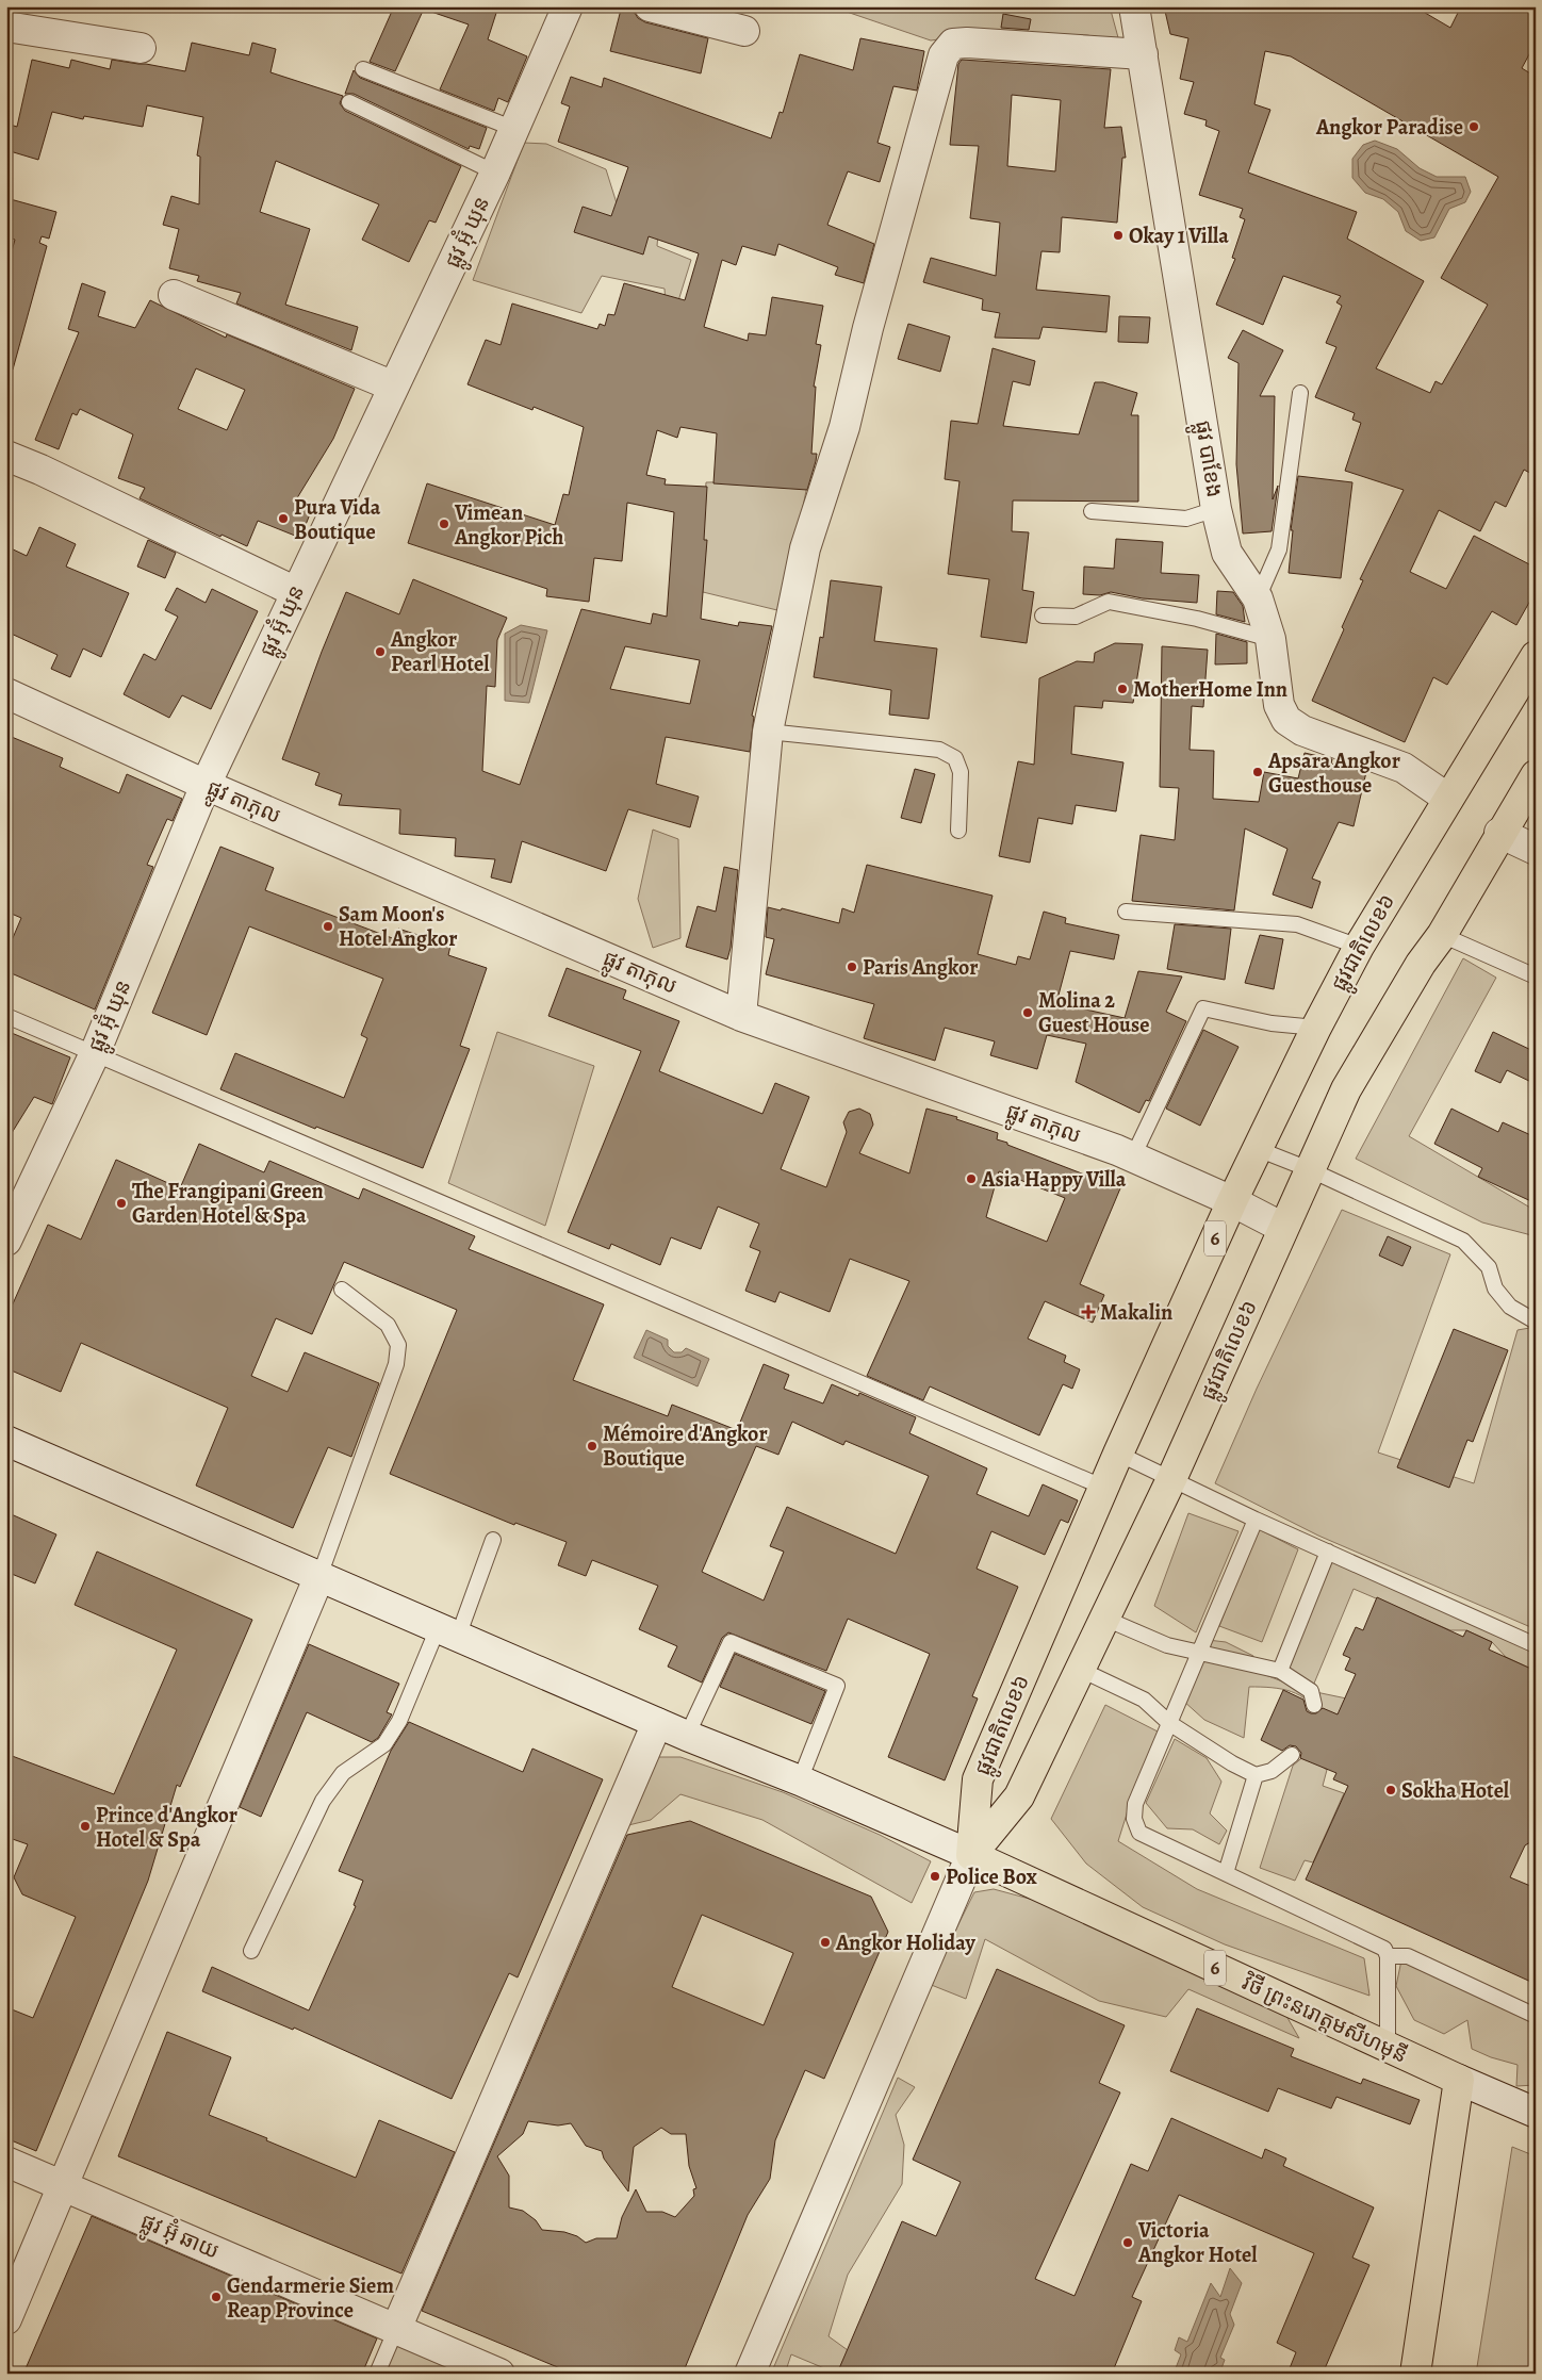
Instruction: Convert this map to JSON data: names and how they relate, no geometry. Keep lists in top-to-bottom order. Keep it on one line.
{"streets":{"main road":["ផ្លូវជាតិលេខ៦","6","វិថី ព្រះនរោត្ដមសីហមុនី"],"street":["ផ្លូវ អ៊ុំ ឃុន","ផ្លូវ បាខែង","ផ្លូវ តាភុល","ផ្លូវ អ៊ុំ ឆាយ"]},"crossings":[["ផ្លូវ អ៊ុំ ឃុន","ផ្លូវ តាភុល"],["ផ្លូវ បាខែង","ផ្លូវជាតិលេខ៦"],["ផ្លូវ តាភុល","ផ្លូវជាតិលេខ៦"],["ផ្លូវជាតិលេខ៦","វិថី ព្រះនរោត្ដមសីហមុនី"]],"places":{"other":["Angkor Paradise","Okay 1 Villa","Pura Vida Boutique","Vimean Angkor Pich","Angkor Pearl Hotel","MotherHome Inn","Apsara Angkor Guesthouse","Sam Moon's Hotel Angkor","Paris Angkor","Molina 2 Guest House","Asia Happy Villa","The Frangipani Green Garden Hotel & Spa","Mémoire d'Angkor Boutique","Sokha Hotel","Prince d'Angkor Hotel & Spa","Police Box","Angkor Holiday","Victoria Angkor Hotel","Gendarmerie Siem Reap Province"],"health":["Makalin"]}}
